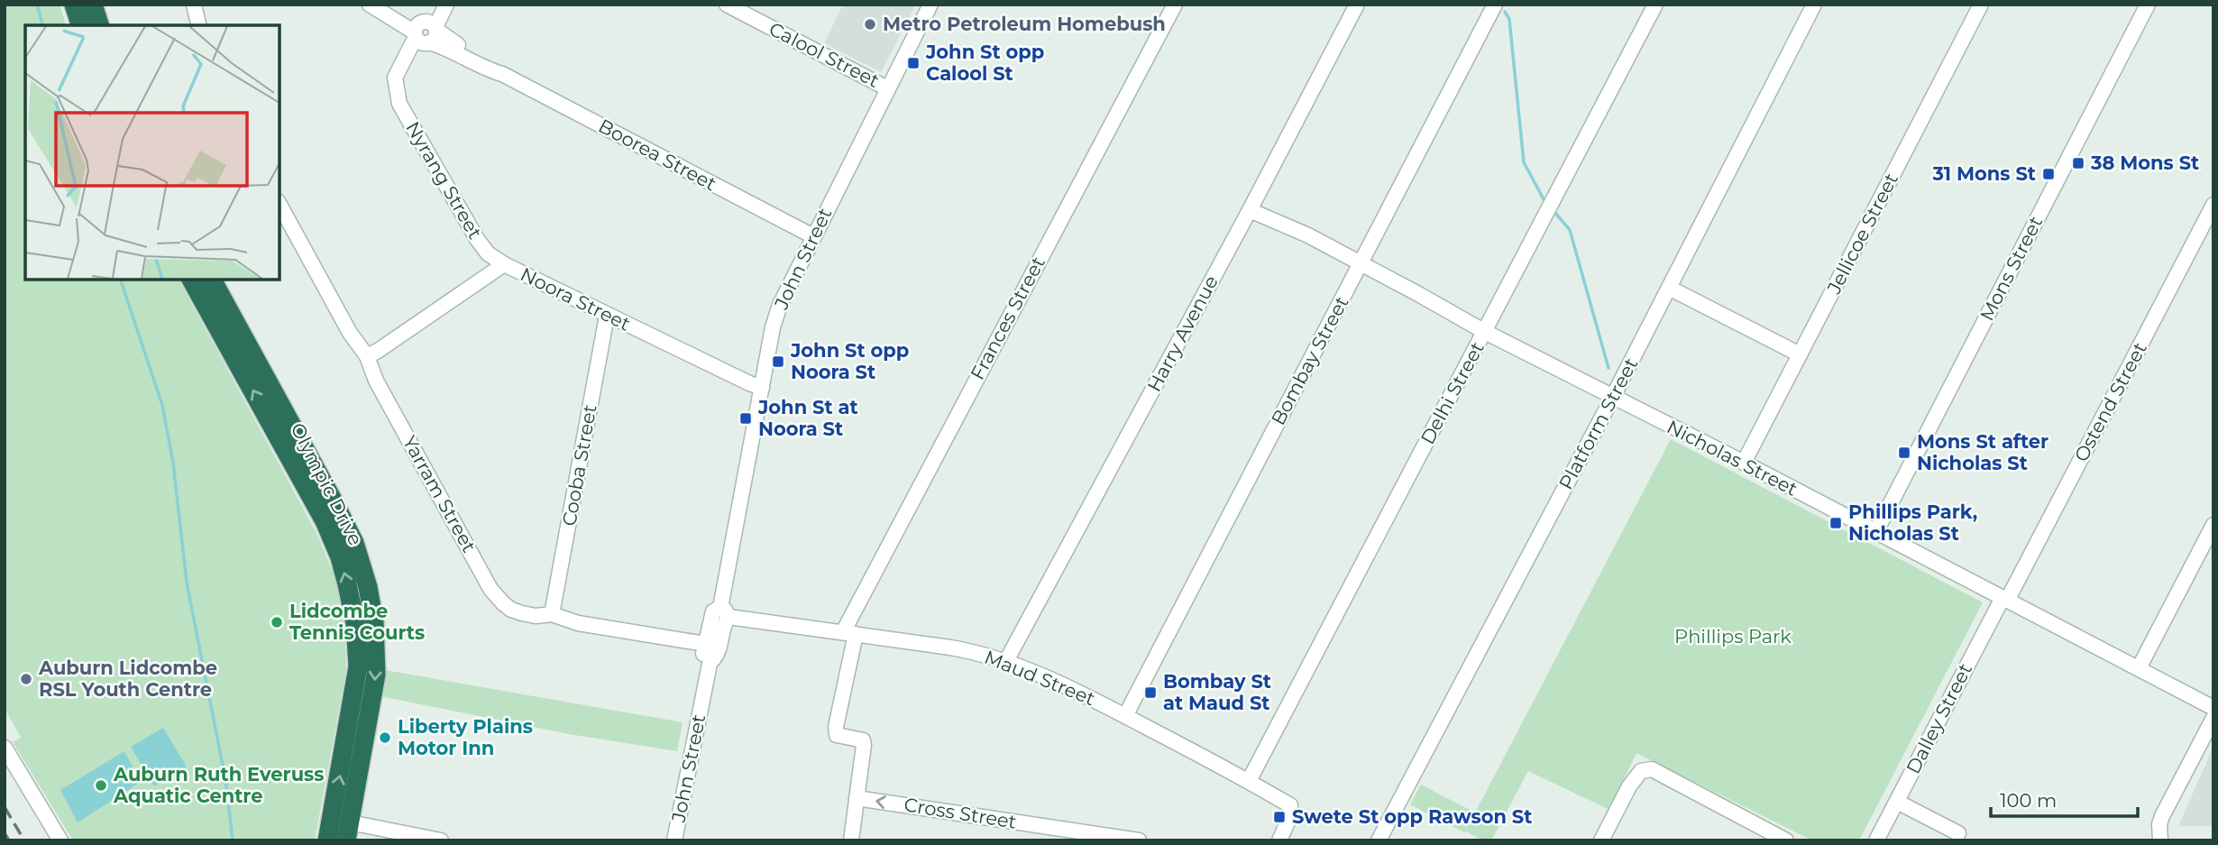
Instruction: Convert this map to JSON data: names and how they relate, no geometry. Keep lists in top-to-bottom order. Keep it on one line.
{"streets":{"highway":["Olympic Drive"],"street":["Calool Street","Boorea Street","Nyrang Street","Jellicoe Street","John Street","Mons Street","Noora Street","Frances Street","Harry Avenue","Bombay Street","Delhi Street","Ostend Street","Platform Street","Nicholas Street","Cooba Street","Yarram Street","Maud Street","Dalley Street","Cross Street"]},"crossings":[["Calool Street","John Street"],["Boorea Street","Nyrang Street"],["Boorea Street","John Street"],["Nyrang Street","Noora Street"],["Jellicoe Street","Nicholas Street"],["John Street","Noora Street"],["John Street","Maud Street"],["Mons Street","Nicholas Street"],["Noora Street","Cooba Street"],["Noora Street","Yarram Street"],["Frances Street","Maud Street"],["Frances Street","Cross Street"],["Harry Avenue","Nicholas Street"],["Harry Avenue","Maud Street"],["Bombay Street","Nicholas Street"],["Bombay Street","Maud Street"],["Delhi Street","Nicholas Street"],["Delhi Street","Maud Street"],["Ostend Street","Nicholas Street"],["Ostend Street","Dalley Street"],["Platform Street","Nicholas Street"],["Nicholas Street","Dalley Street"],["Cooba Street","Yarram Street"]],"one_way":["Cross Street"],"parks":["Phillips Park"],"places":{"other":["Metro Petroleum Homebush","Lidcombe Tennis Courts","Auburn Lidcombe RSL Youth Centre","Liberty Plains Motor Inn","Auburn Ruth Everuss Aquatic Centre"],"transit":["John St opp Calool St","38 Mons St","31 Mons St","John St opp Noora St","John St at Noora St","Mons St after Nicholas St","Phillips Park, Nicholas St","Bombay St at Maud St","Swete St opp Rawson St"]},"scale_bar":"100 m"}
